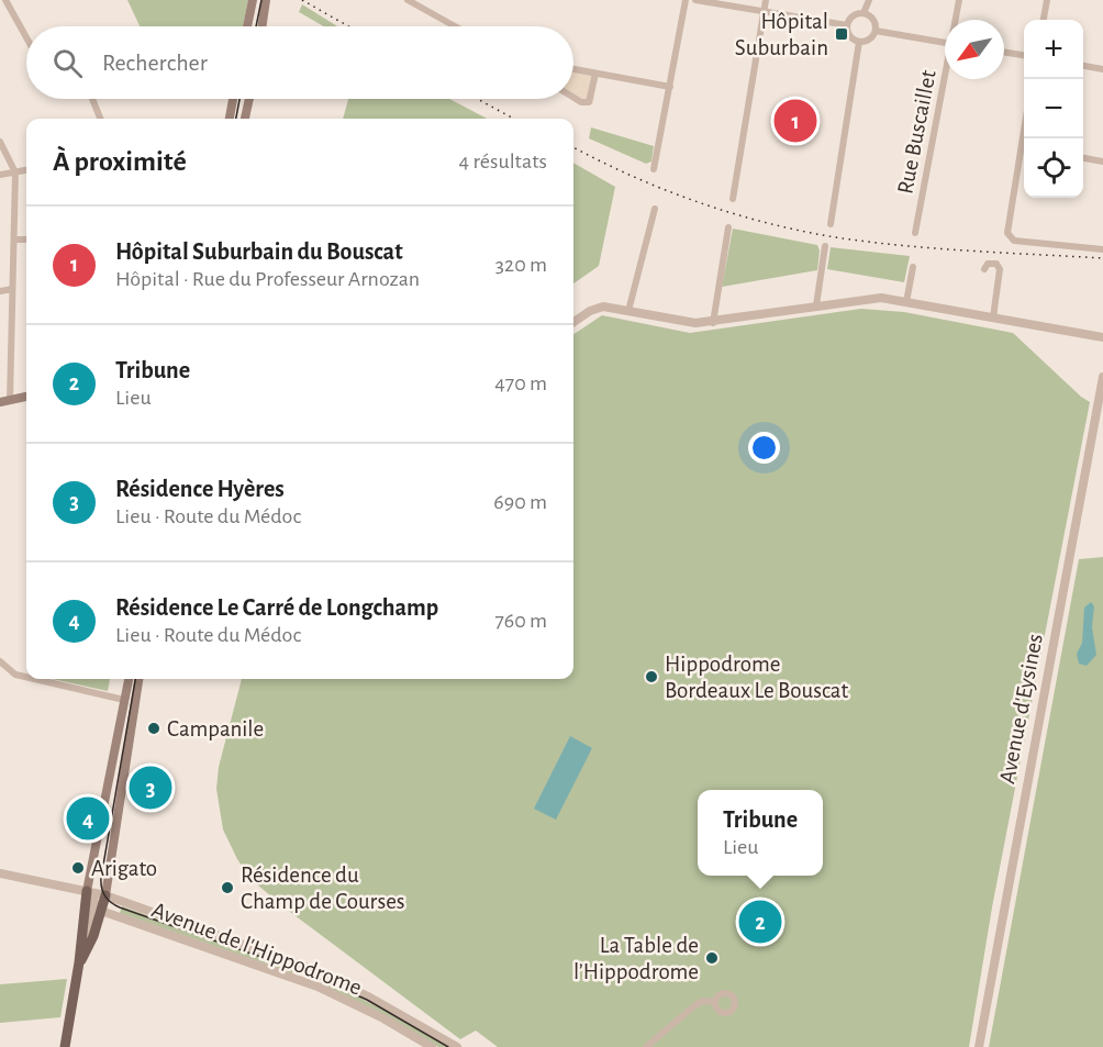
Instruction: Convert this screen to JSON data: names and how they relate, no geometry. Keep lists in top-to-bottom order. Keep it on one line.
{"streets":{"street":["Rue Buscaillet","Avenue d'Eysines","Avenue de l'Hippodrome"]},"places":{"transit":["Hôpital Suburbain"],"other":["Hippodrome Bordeaux Le Bouscat","Campanile","Arigato","Résidence du Champ de Courses","La Table de l’Hippodrome"]},"north":"bottom left","page":{"map_buttons":["+","−"],"search":"Rechercher","pins":["1","3","4","2"],"heading":["À proximité","4 résultats"],"list":[{"mark":"1","name":"Hôpital Suburbain du Bouscat","note":"Hôpital · Rue du Professeur Arnozan","value":"320 m"},{"mark":"2","name":"Tribune","note":"Lieu","value":"470 m"},{"mark":"3","name":"Résidence Hyères","note":"Lieu · Route du Médoc","value":"690 m"},{"mark":"4","name":"Résidence Le Carré de Longchamp","note":"Lieu · Route du Médoc","value":"760 m"}],"popup":["Tribune","Lieu"]}}
